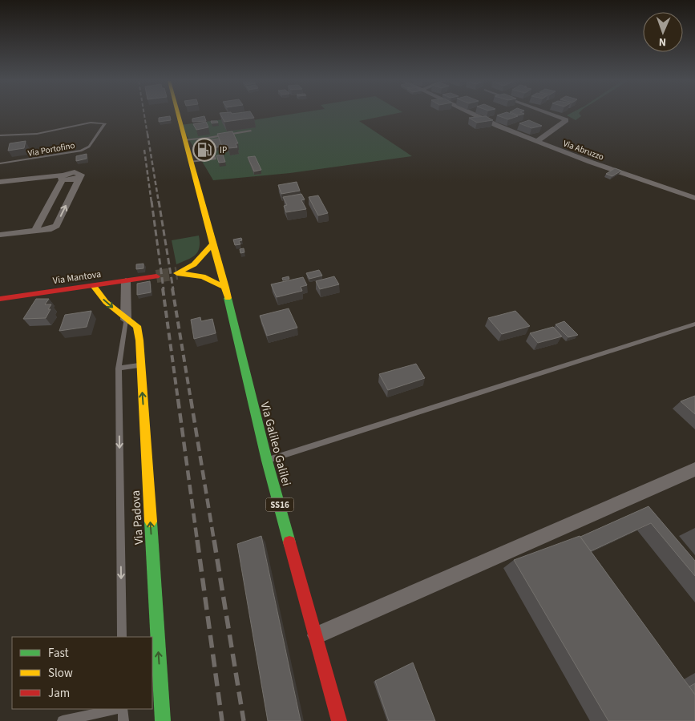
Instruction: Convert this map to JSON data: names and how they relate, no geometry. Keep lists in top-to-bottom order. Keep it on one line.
{"streets":{"main road":["Via Mantova","Via Galileo Galilei","SS16","Via Padova"],"street":["Via Abruzzo"],"lane":["Via Portofino"]},"crossings":[["Via Mantova","Via Padova"],["Via Galileo Galilei","SS16"]],"places":{"fuel station":["IP"]},"legend":["Fast","Slow","Jam"],"north":"bottom"}
